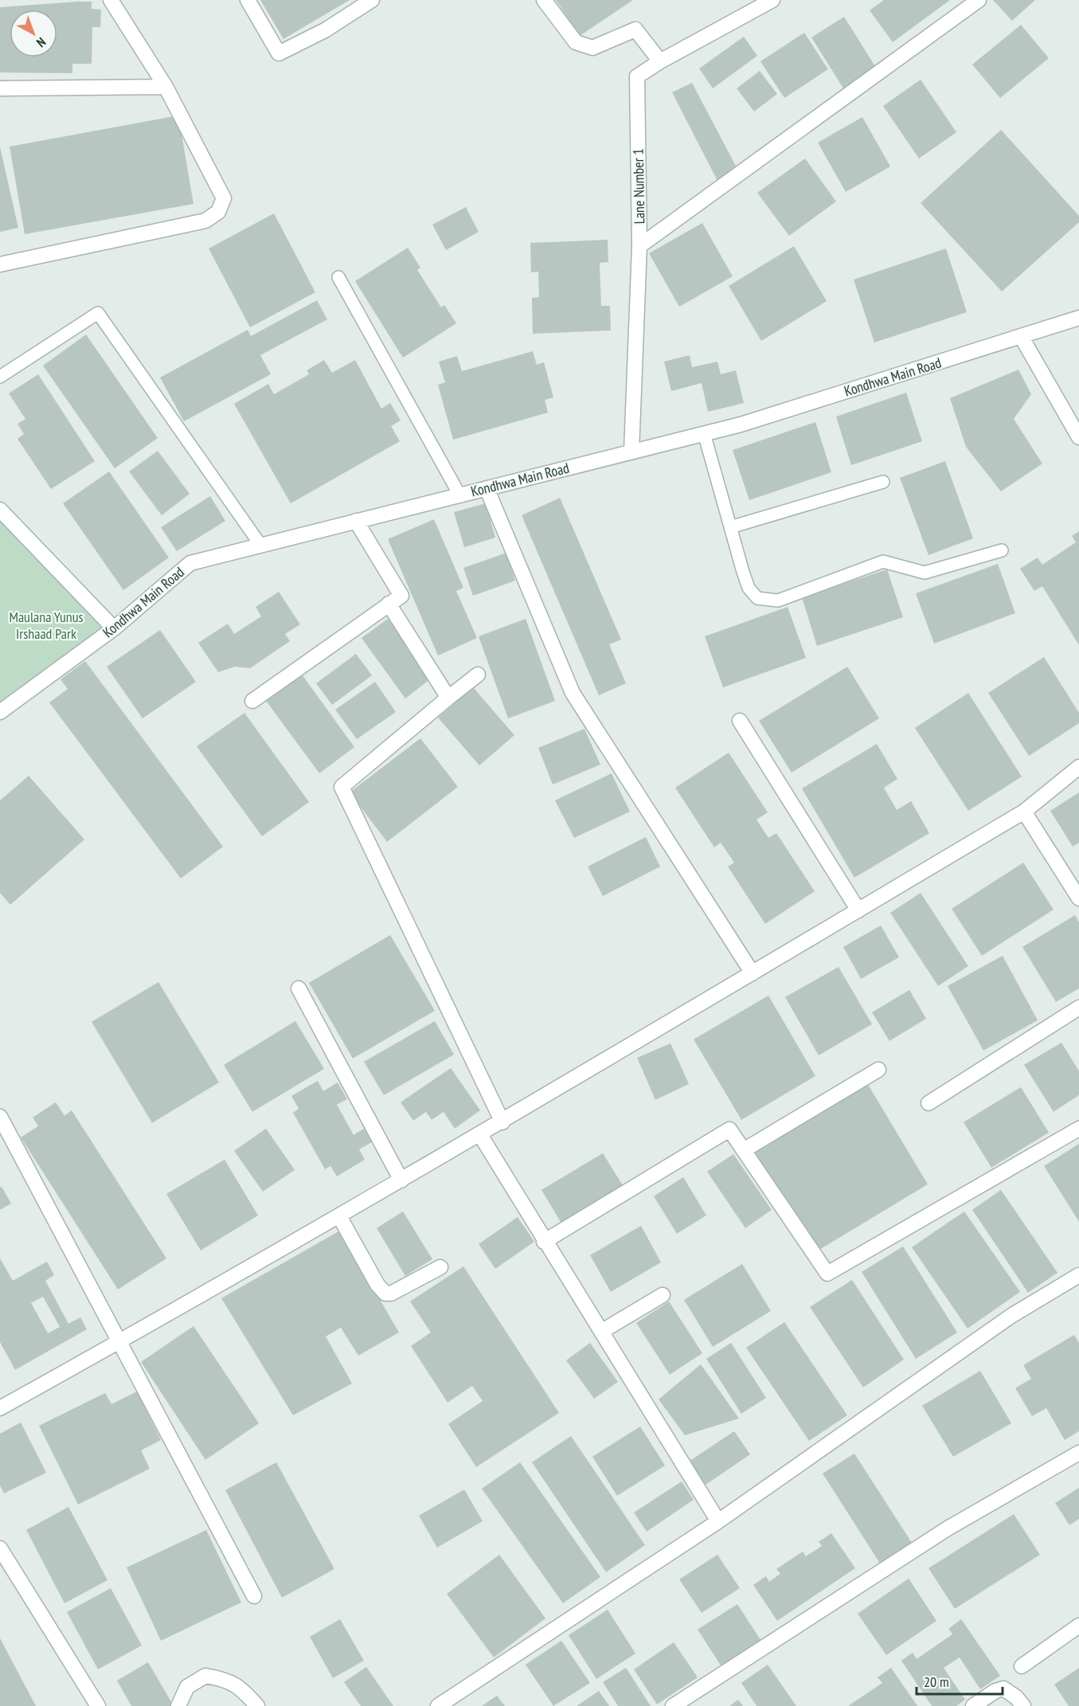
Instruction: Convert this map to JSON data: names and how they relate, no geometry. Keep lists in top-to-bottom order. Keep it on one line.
{"streets":{"street":["Lane Number 1","Kondhwa Main Road"]},"crossings":[["Lane Number 1","Kondhwa Main Road"]],"parks":["Maulana Yunus Irshaad Park"],"scale_bar":"20 m","north":"bottom right"}
